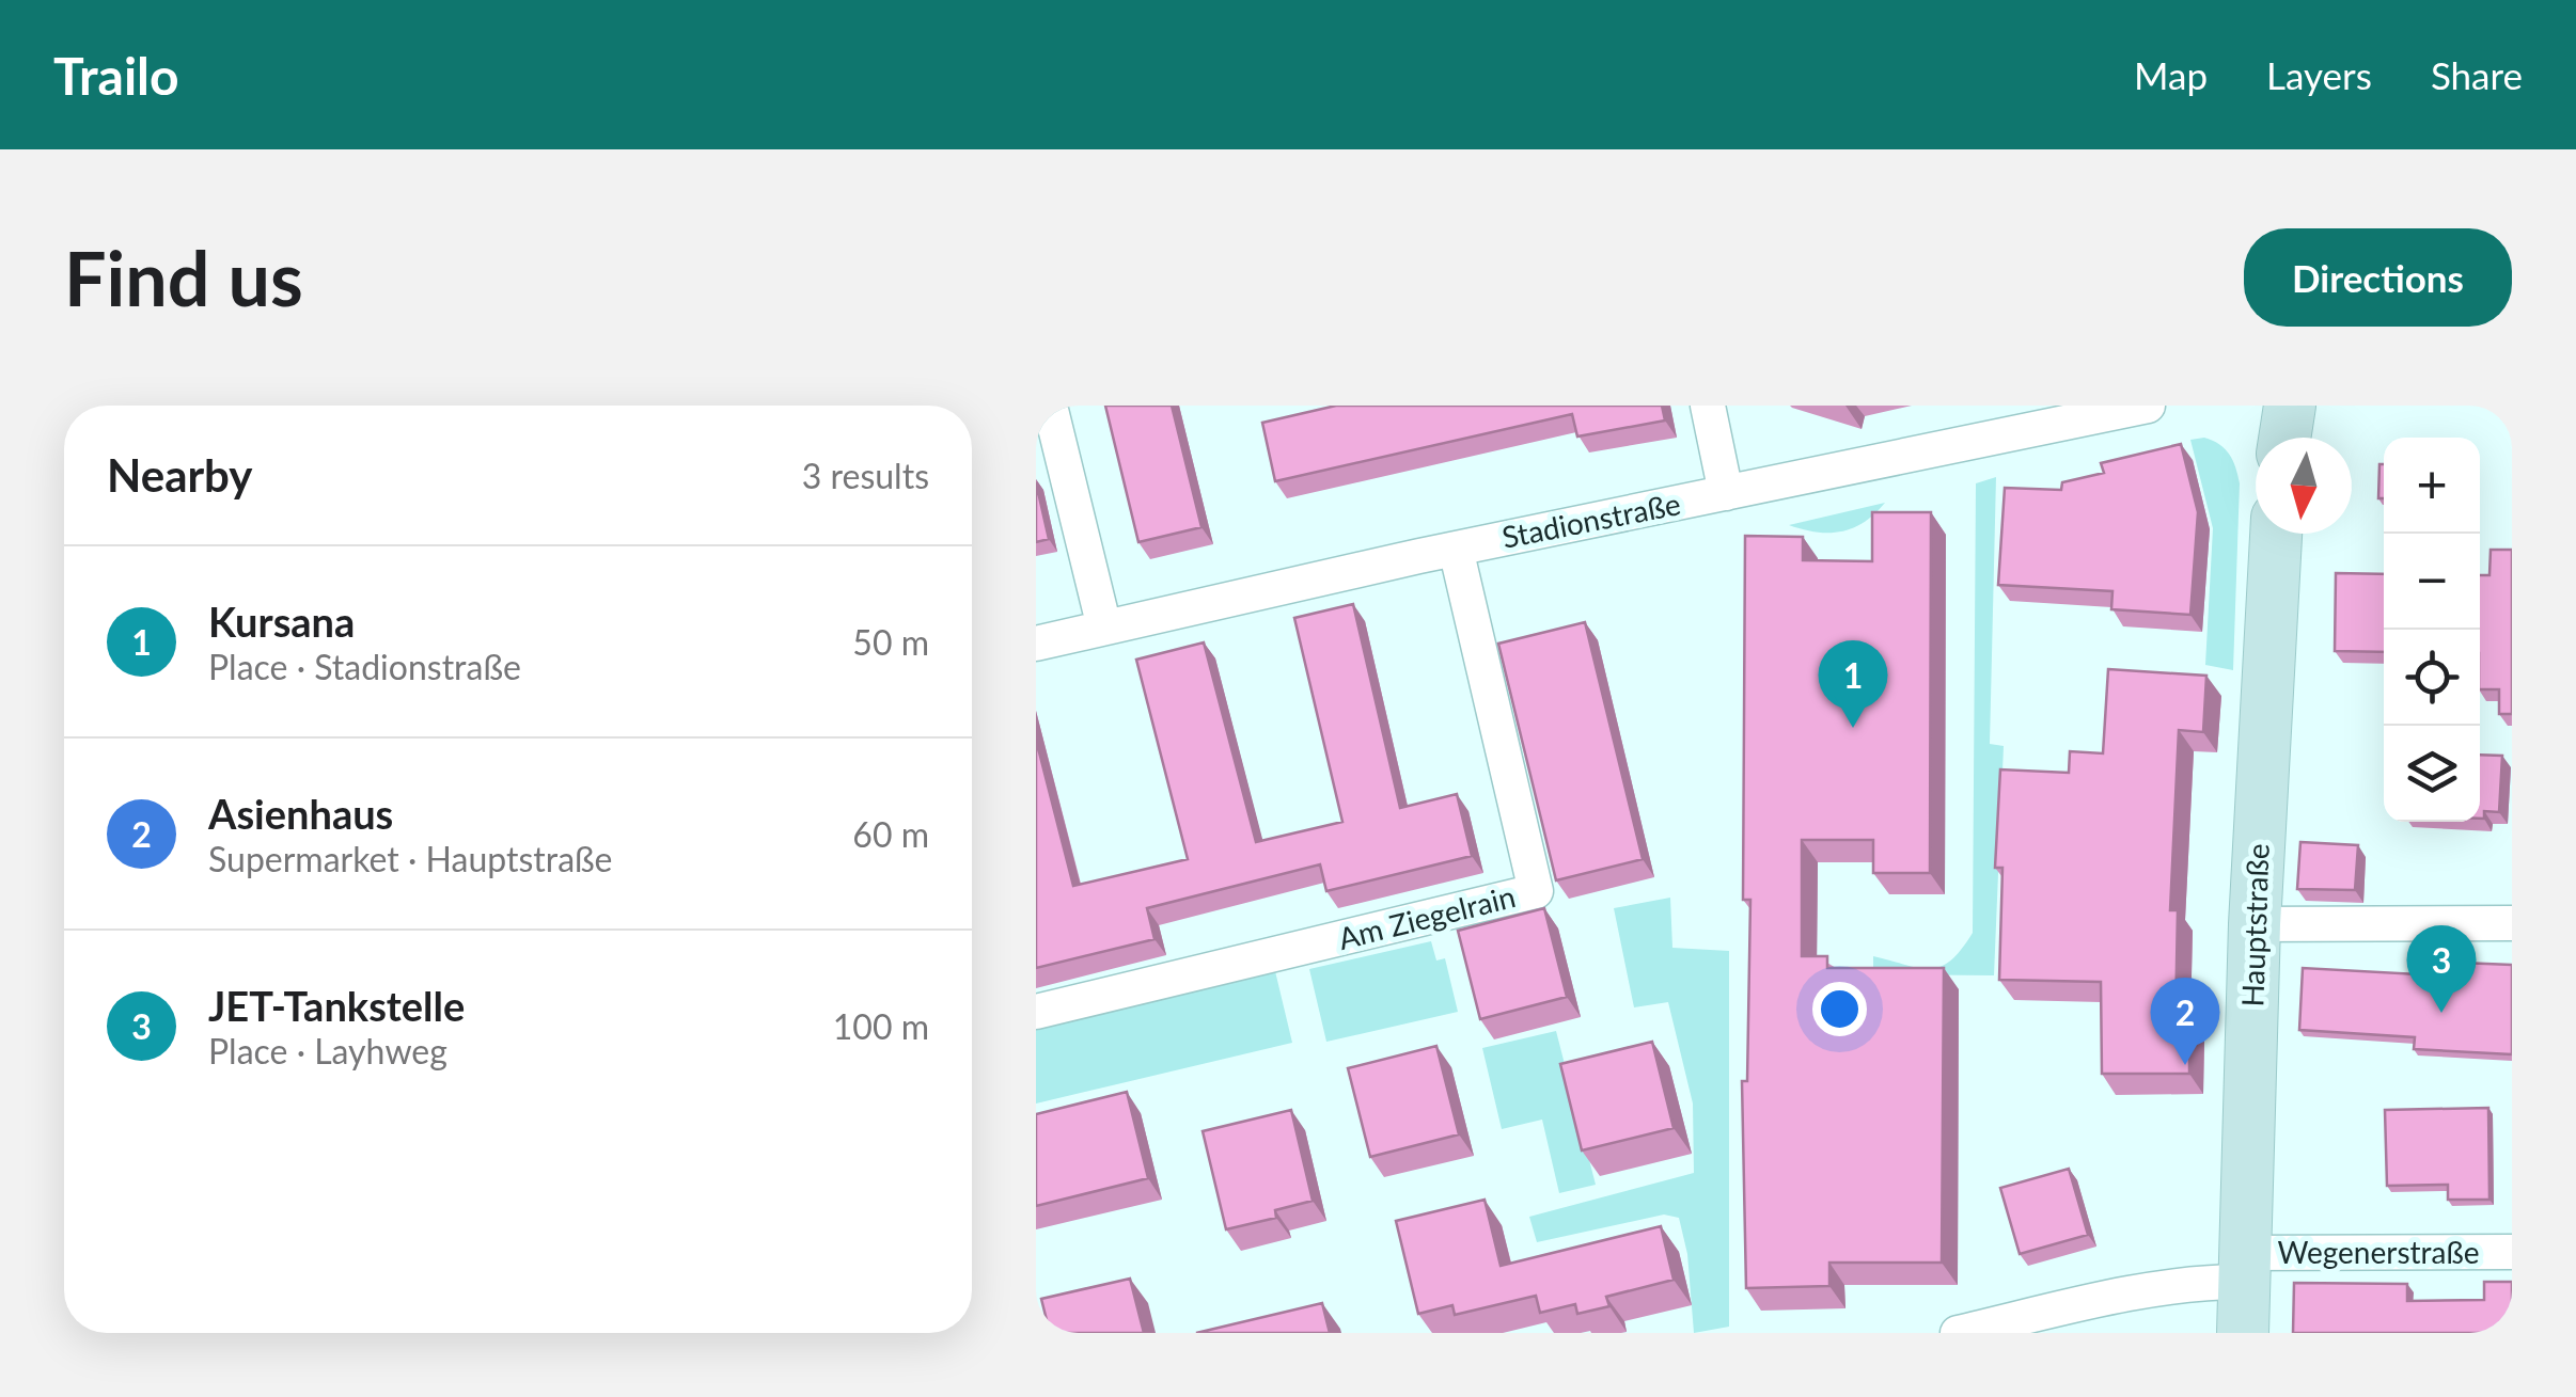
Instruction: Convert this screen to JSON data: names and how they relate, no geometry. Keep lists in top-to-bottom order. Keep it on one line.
{"streets":{"main road":["Hauptstraße"],"street":["Stadionstraße","Am Ziegelrain","Wegenerstraße"]},"crossings":[["Stadionstraße","Am Ziegelrain"],["Hauptstraße","Wegenerstraße"]],"north":"bottom","page":{"header":"Trailo","nav":["Map","Layers","Share"],"buttons":"Directions","title":"Find us","heading":["Nearby","3 results"],"map_buttons":["+","−"],"list":[{"mark":"1","name":"Kursana","note":"Place · Stadionstraße","value":"50 m"},{"mark":"2","name":"Asienhaus","note":"Supermarket · Hauptstraße","value":"60 m"},{"mark":"3","name":"JET-Tankstelle","note":"Place · Layhweg","value":"100 m"}],"pins":["1","3","2"]}}
